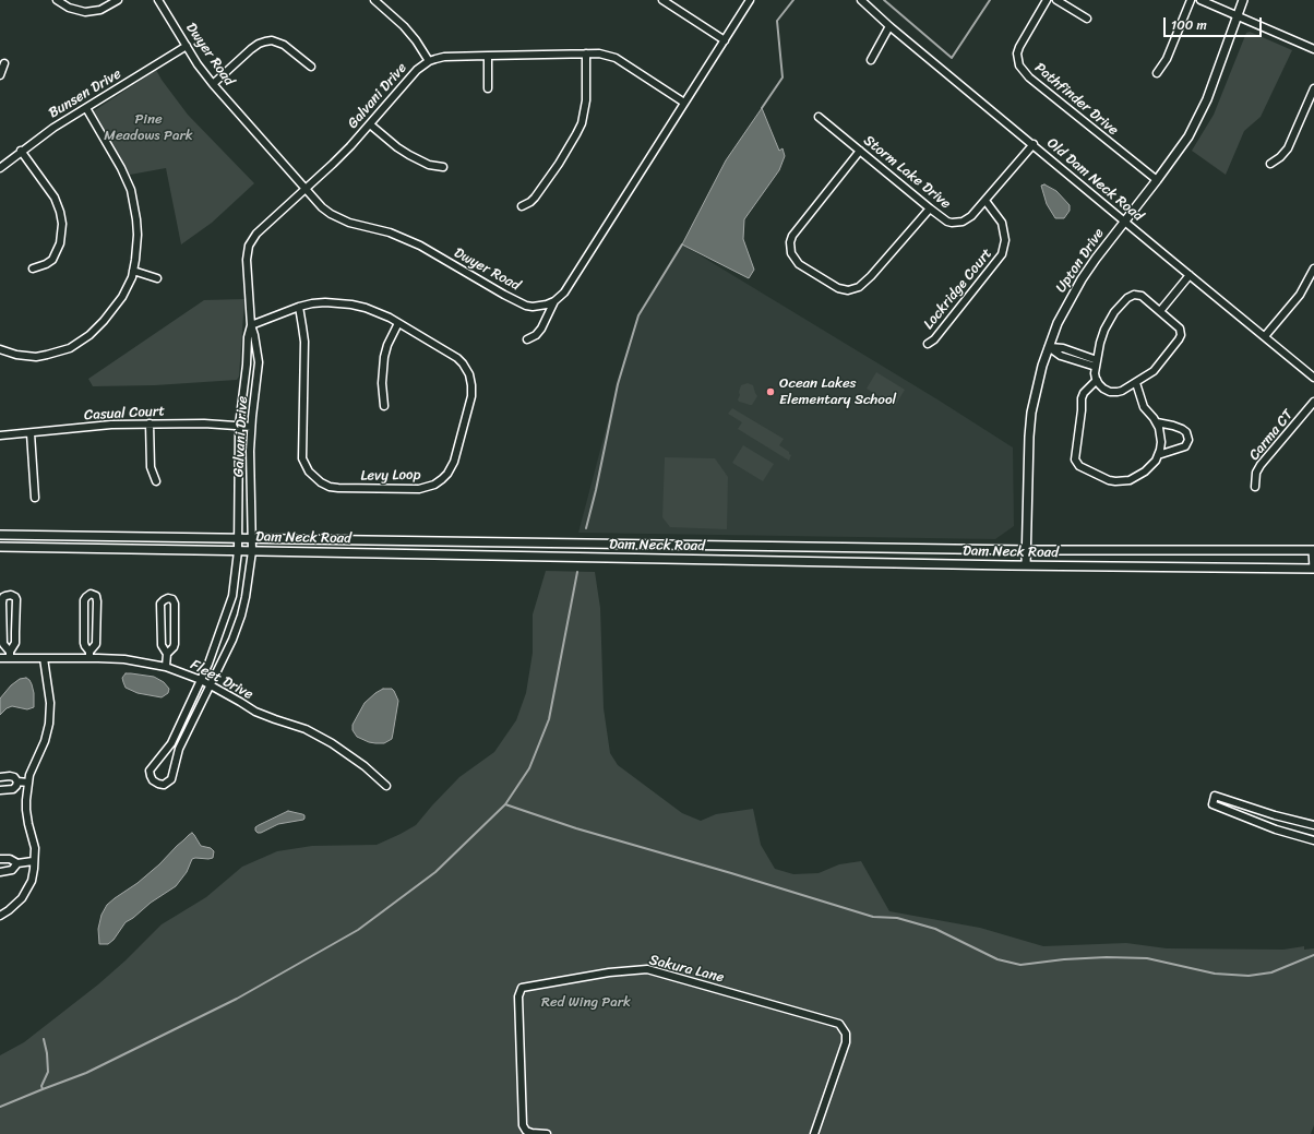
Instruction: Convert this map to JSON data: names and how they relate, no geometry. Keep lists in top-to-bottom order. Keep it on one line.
{"streets":{"main road":["Upton Drive","Dam Neck Road"],"street":["Dwyer Road","Bunsen Drive","Galvani Drive","Pathfinder Drive","Storm Lake Drive","Old Dam Neck Road","Lockridge Court","Casual Court","Carma CT","Levy Loop","Fleet Drive","Sakura Lane"]},"crossings":[["Dwyer Road","Bunsen Drive"],["Dwyer Road","Galvani Drive"],["Galvani Drive","Casual Court"],["Galvani Drive","Levy Loop"],["Galvani Drive","Dam Neck Road"],["Galvani Drive","Fleet Drive"],["Pathfinder Drive","Upton Drive"],["Storm Lake Drive","Old Dam Neck Road"],["Storm Lake Drive","Lockridge Court"],["Old Dam Neck Road","Upton Drive"],["Upton Drive","Dam Neck Road"]],"parks":["Pine Meadows Park","Red Wing Park"],"places":["Ocean Lakes Elementary School"],"scale_bar":"100 m"}
